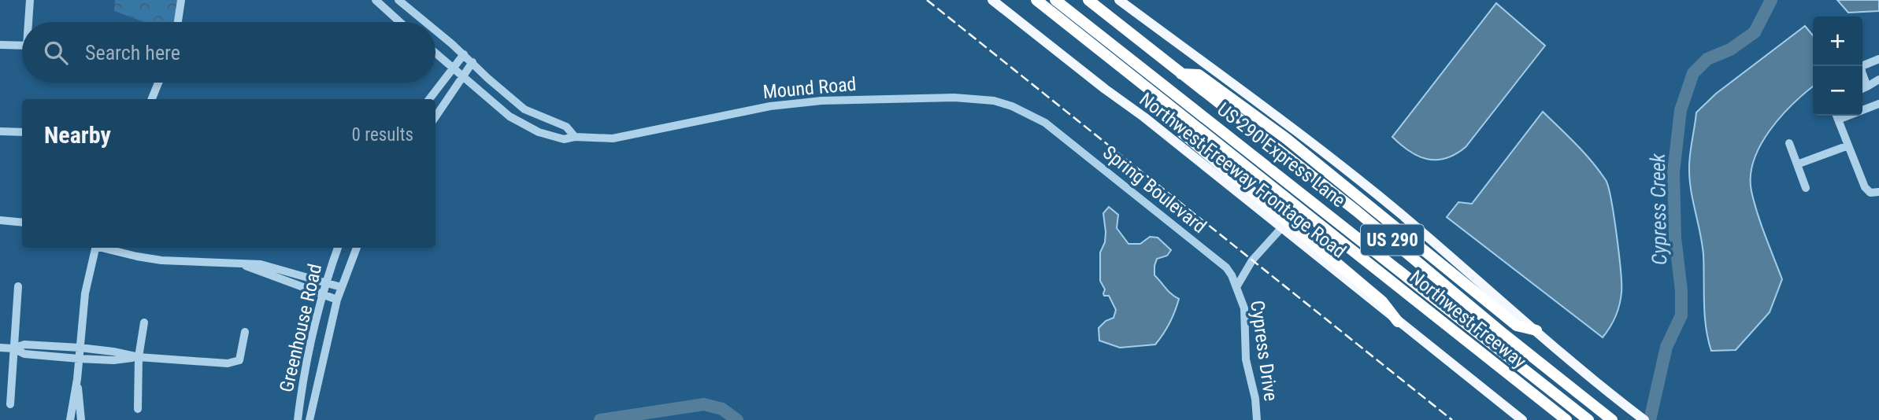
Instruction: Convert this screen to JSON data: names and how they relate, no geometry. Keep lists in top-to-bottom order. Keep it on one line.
{"streets":{"highway":["US 290 Express Lane","US 290","Northwest Freeway"],"main road":["Northwest Freeway Frontage Road"],"street":["Mound Road","Spring Boulevard","Greenhouse Road","Cypress Drive"]},"crossings":[["Mound Road","Spring Boulevard"],["Spring Boulevard","Cypress Drive"]],"water":["Cypress Creek"],"page":{"map_buttons":["+","−"],"search":"Search here","heading":["Nearby","0 results"]}}
